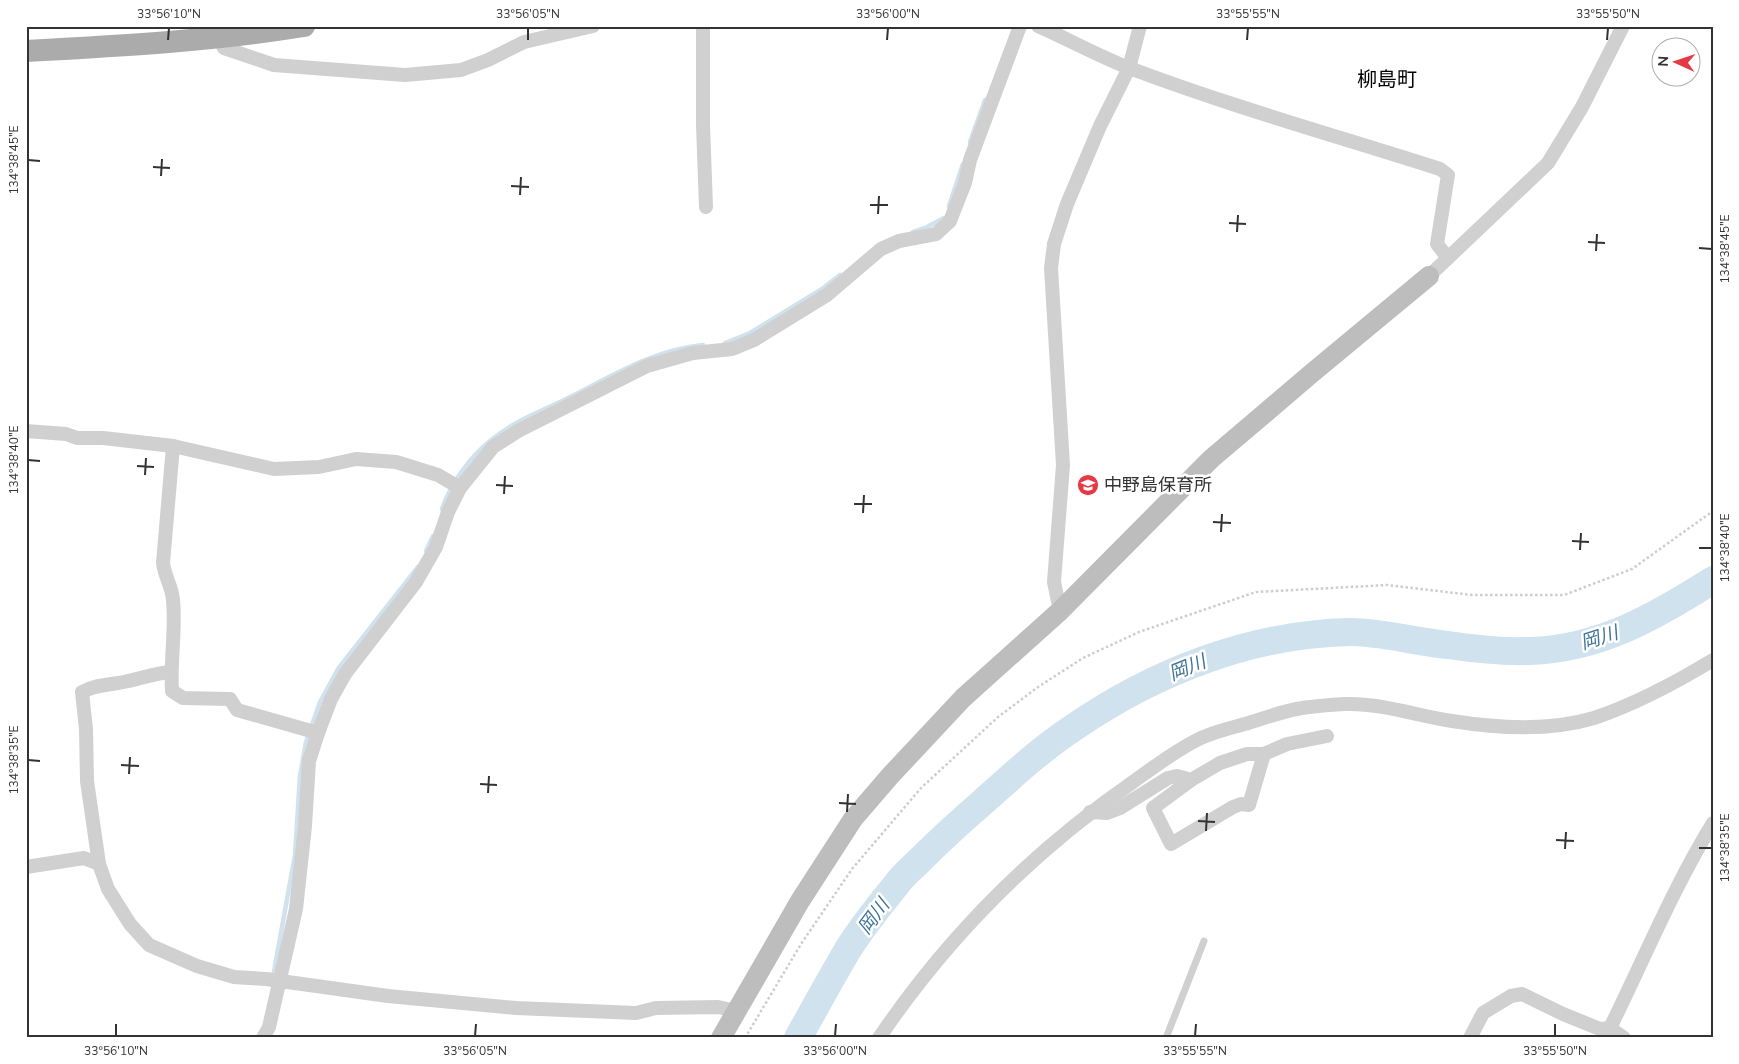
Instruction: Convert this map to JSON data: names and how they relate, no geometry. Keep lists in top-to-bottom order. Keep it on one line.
{"districts":["柳島町"],"water":["岡川"],"places":{"school or university":["中野島保育所"]},"north":"left","coordinates":["33°56'10\"N","33°56'05\"N","33°56'00\"N","33°55'55\"N","33°55'50\"N","134°38'45\"E","134°38'40\"E","134°38'35\"E"]}
